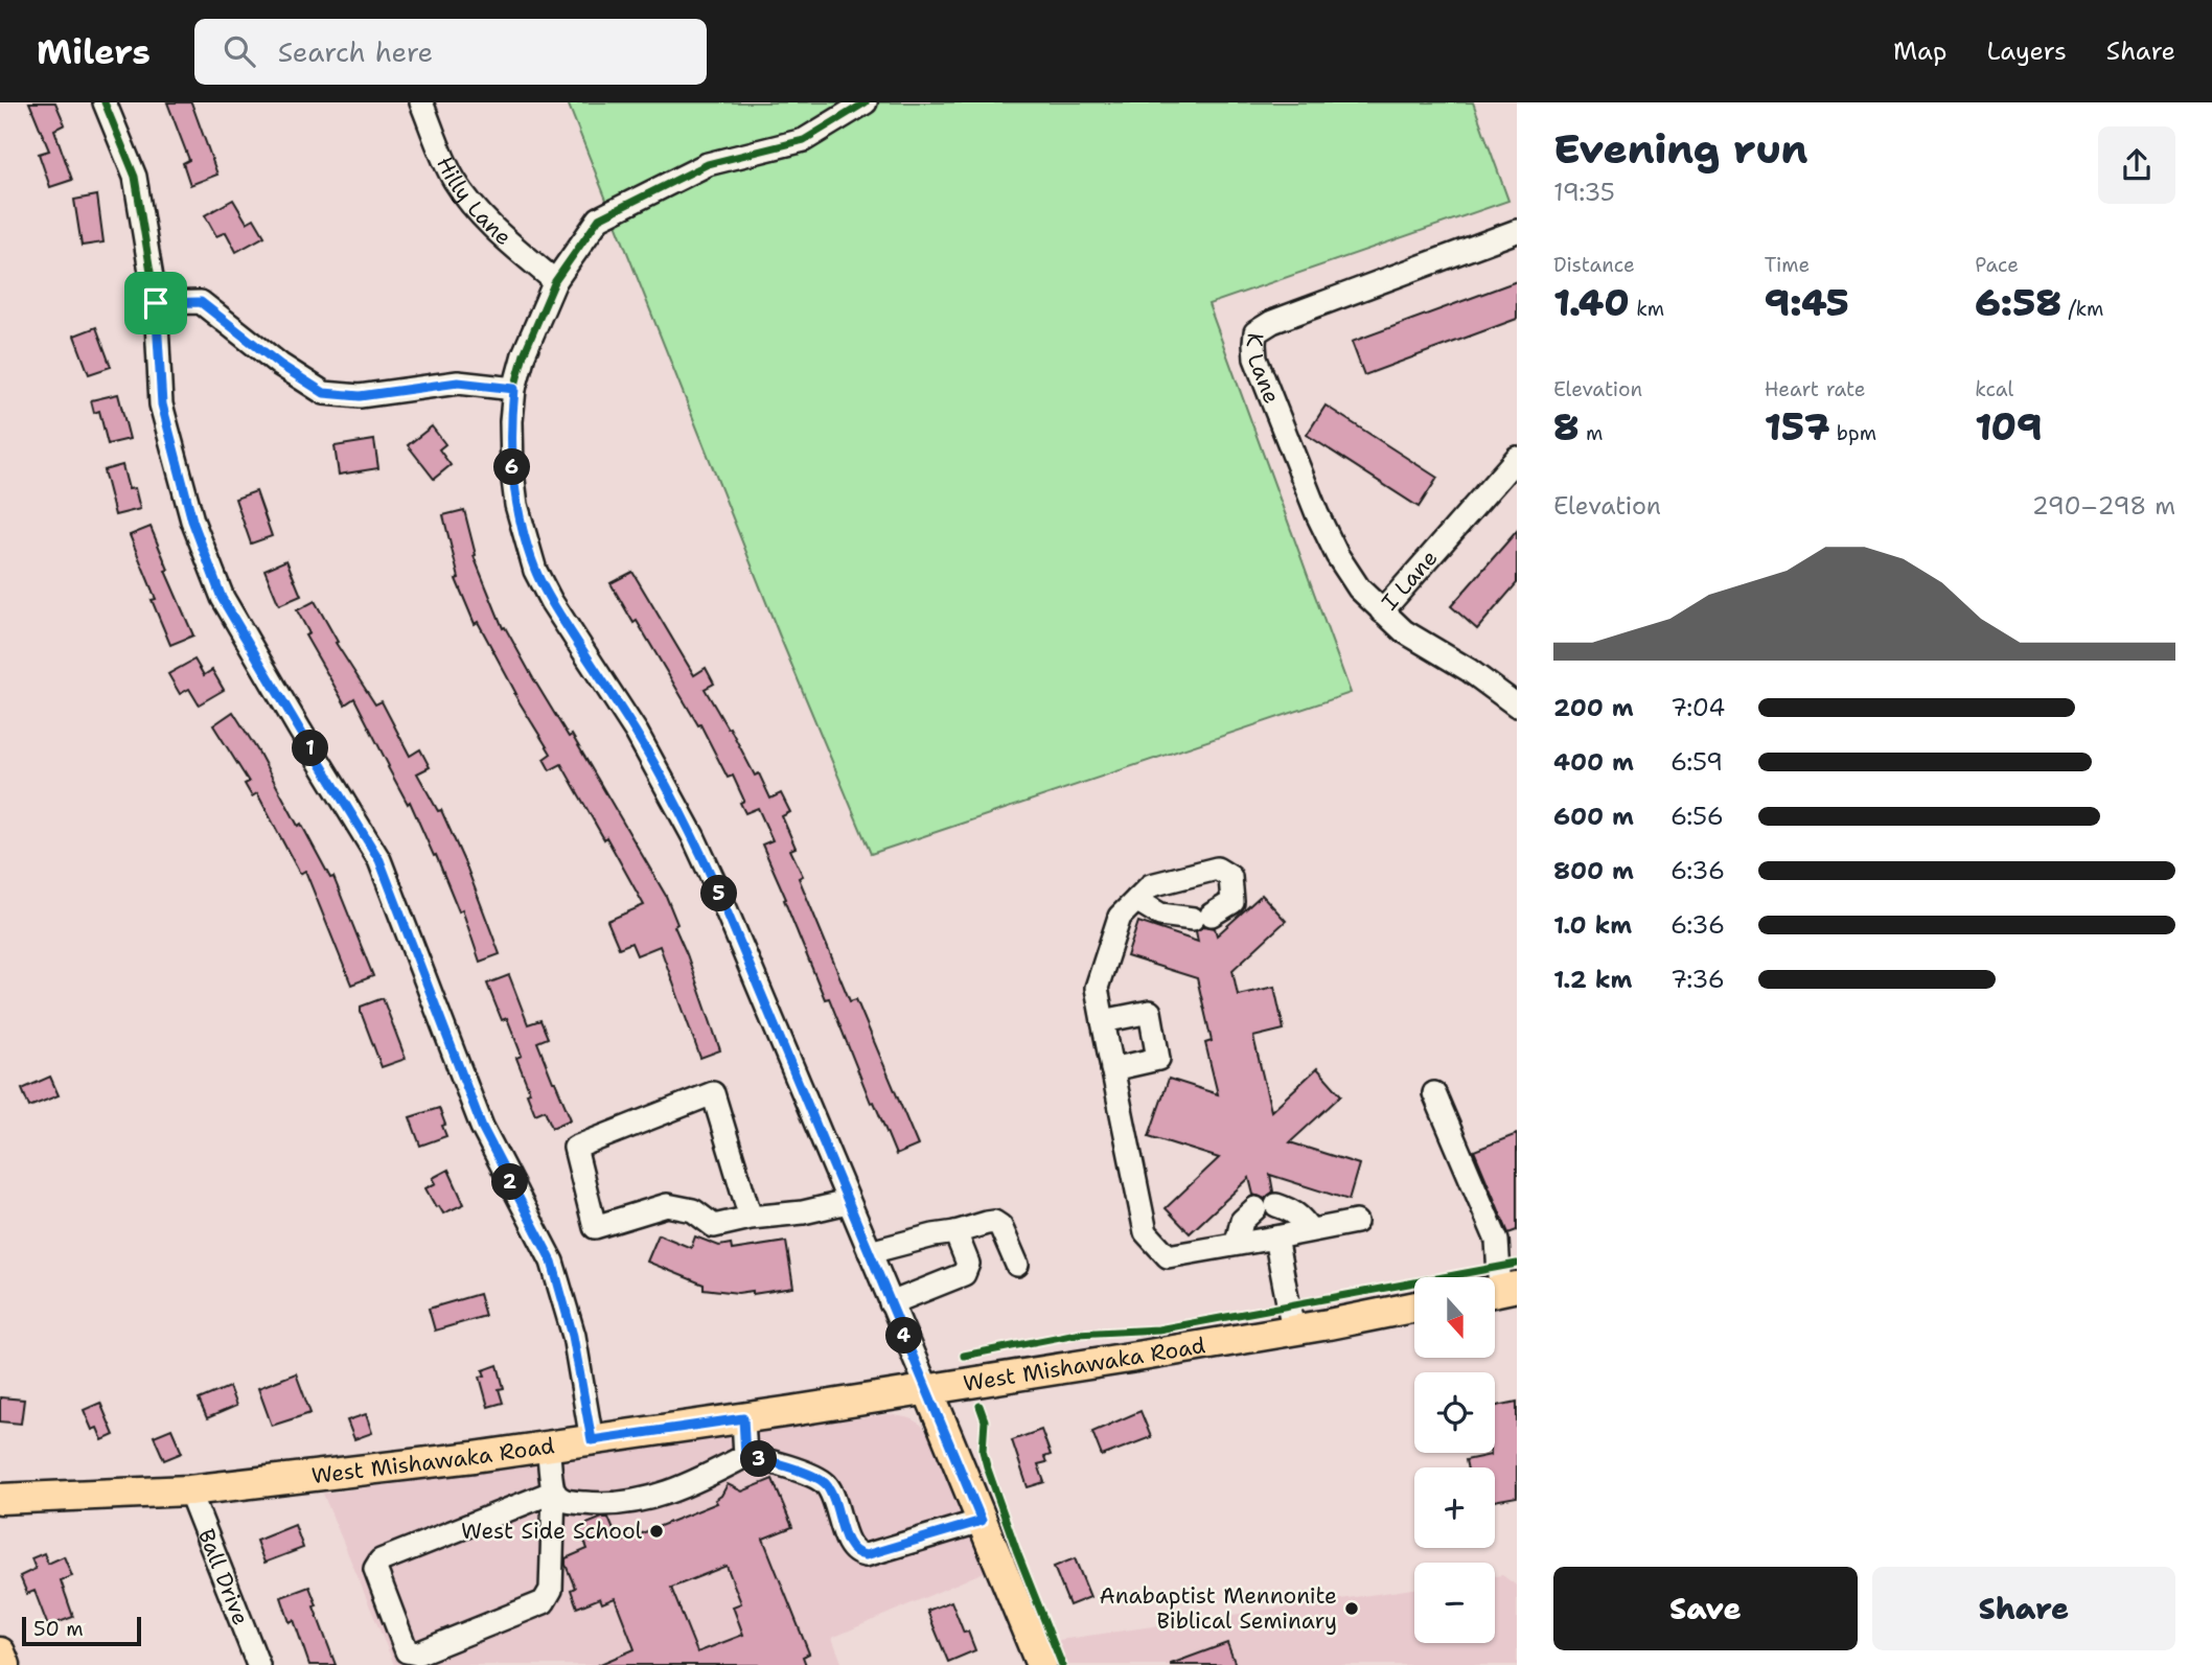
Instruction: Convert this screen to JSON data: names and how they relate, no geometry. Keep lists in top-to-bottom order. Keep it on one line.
{"streets":{"main road":["West Mishawaka Road"],"street":["Hilly Lane","K Lane","I Lane","Ball Drive"]},"crossings":[["K Lane","I Lane"],["West Mishawaka Road","Ball Drive"]],"places":["West Side School","Anabaptist Mennonite Biblical Seminary"],"scale_bar":"50 m","north":"bottom","page":{"header":"Milers","search":"Search here","nav":["Map","Layers","Share"],"heading":["Evening run","19:35"],"stats":[["Distance","1.40 km"],["Time","9:45"],["Pace","6:58 /km"],["Elevation","8 m"],["Heart rate","157 bpm"],["kcal","109"]],"pins":["6","1","5","2","4","3"],"chart":["Elevation","290–298 m"],"list":[{"name":"200 m","note":"7:04"},{"name":"400 m","note":"6:59"},{"name":"600 m","note":"6:56"},{"name":"800 m","note":"6:36"},{"name":"1.0 km","note":"6:36"},{"name":"1.2 km","note":"7:36"}],"map_buttons":["+","−"],"buttons":["Save","Share"],"scale":"50 m"}}
